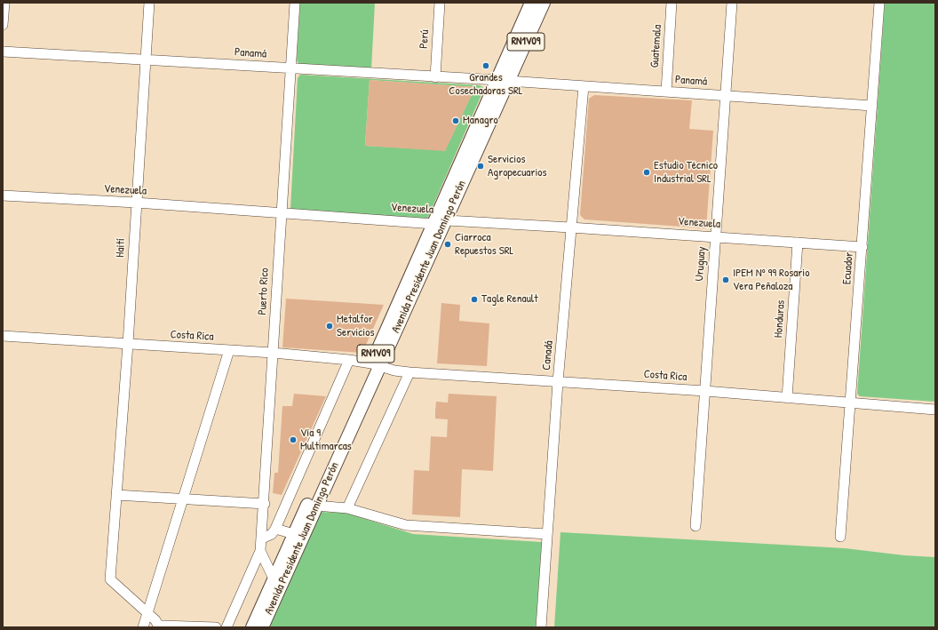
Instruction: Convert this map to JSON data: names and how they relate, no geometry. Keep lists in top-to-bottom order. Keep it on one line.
{"streets":{"main road":["RN1V09","Avenida Presidente Juan Domingo Perón"],"street":["Perú","Guatemala","Panamá","Venezuela","Haití","Uruguay","Ecuador","Puerto Rico","Honduras","Costa Rica","Canadá"]},"crossings":[["Perú","Panamá"],["Guatemala","Panamá"],["Panamá","Haití"],["Panamá","Avenida Presidente Juan Domingo Perón"],["Panamá","Uruguay"],["Panamá","Ecuador"],["Panamá","Puerto Rico"],["Panamá","Canadá"],["Venezuela","Haití"],["Venezuela","Avenida Presidente Juan Domingo Perón"],["Venezuela","Uruguay"],["Venezuela","Ecuador"],["Venezuela","Puerto Rico"],["Venezuela","Honduras"],["Venezuela","Canadá"],["Haití","Costa Rica"],["Avenida Presidente Juan Domingo Perón","Costa Rica"],["Uruguay","Costa Rica"],["Ecuador","Costa Rica"],["Puerto Rico","Costa Rica"],["Honduras","Costa Rica"],["Costa Rica","Canadá"]],"places":["Grandes Cosechadoras SRL","Managro","Servicios Agropecuarios","Estudio Técnico Industrial SRL","Ciarroca Repuestos SRL","IPEM Nº 99 Rosario Vera Peñaloza","Tagle Renault","Metalfor Servicios","Vía 9 Multimarcas"]}
